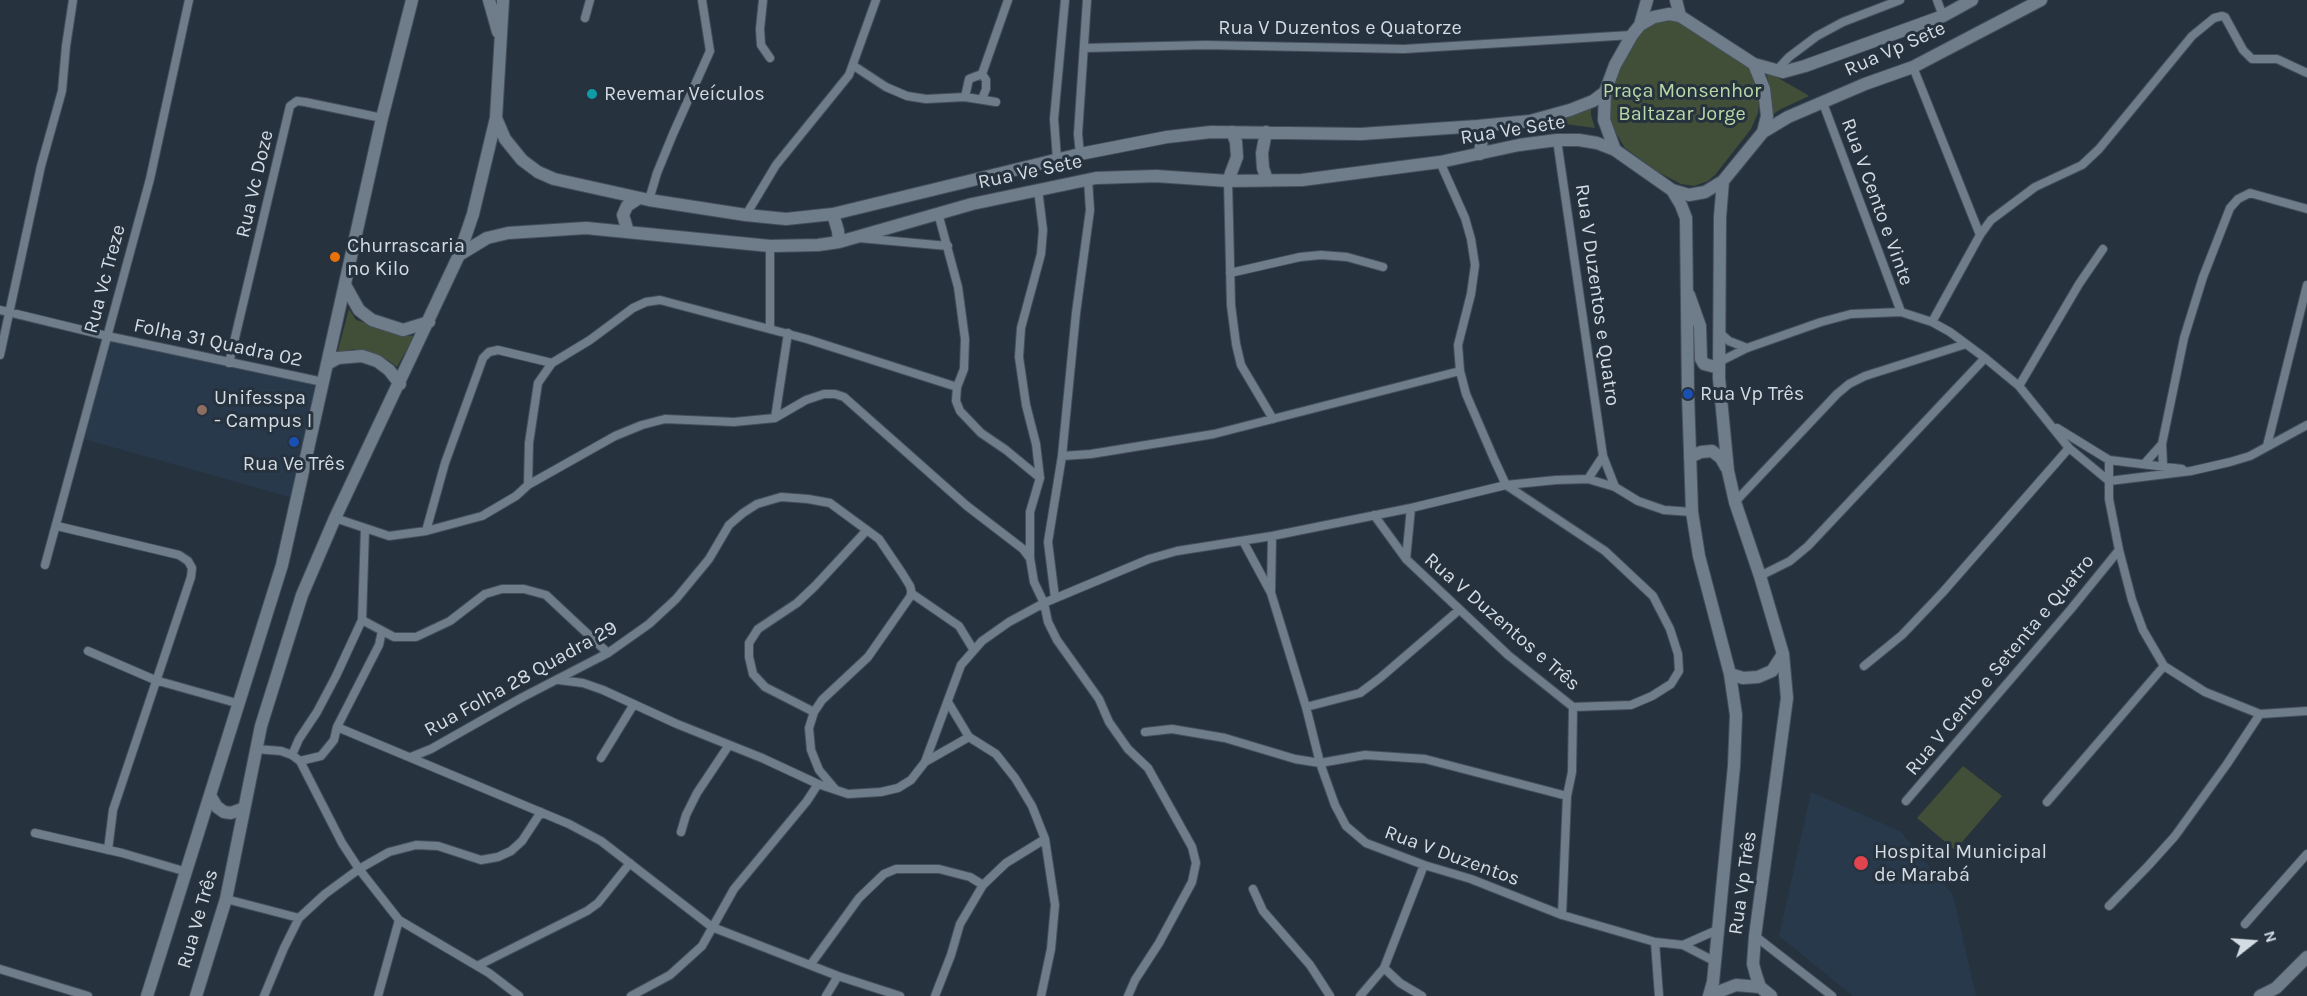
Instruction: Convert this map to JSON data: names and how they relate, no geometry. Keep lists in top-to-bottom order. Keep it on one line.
{"streets":{"main road":["Rua Vp Sete","Rua Ve Sete","Rua Vp Três","Rua Ve Três"],"street":["Rua V Duzentos e Quatorze","Rua Vc Doze","Rua V Cento e Vinte","Rua Vc Treze","Rua V Duzentos e Quatro","Folha 31 Quadra 02","Rua V Duzentos e Três","Rua V Cento e Setenta e Quatro","Rua Folha 28 Quadra 29","Rua V Duzentos"]},"crossings":[["Rua V Duzentos e Quatorze","Rua Vp Sete"],["Rua V Duzentos e Quatorze","Rua Ve Sete"],["Rua V Duzentos e Quatorze","Rua Vp Três"],["Rua Vp Sete","Rua Ve Sete"],["Rua Vp Sete","Rua V Cento e Vinte"],["Rua Vp Sete","Rua Vp Três"],["Rua Ve Sete","Rua V Duzentos e Quatro"],["Rua Ve Sete","Rua Vp Três"],["Rua Ve Sete","Rua Ve Três"],["Rua Vc Doze","Folha 31 Quadra 02"],["Rua Vc Doze","Rua Ve Três"],["Rua V Cento e Vinte","Rua Vp Três"],["Rua Vc Treze","Folha 31 Quadra 02"],["Folha 31 Quadra 02","Rua Ve Três"],["Rua V Duzentos","Rua Vp Três"]],"parks":["Praça Monsenhor Baltazar Jorge"],"places":["Revemar Veículos","Churrascaria no Kilo","Rua Vp Três","Unifesspa - Campus I","Rua Ve Três","Hospital Municipal de Marabá"],"north":"right"}
